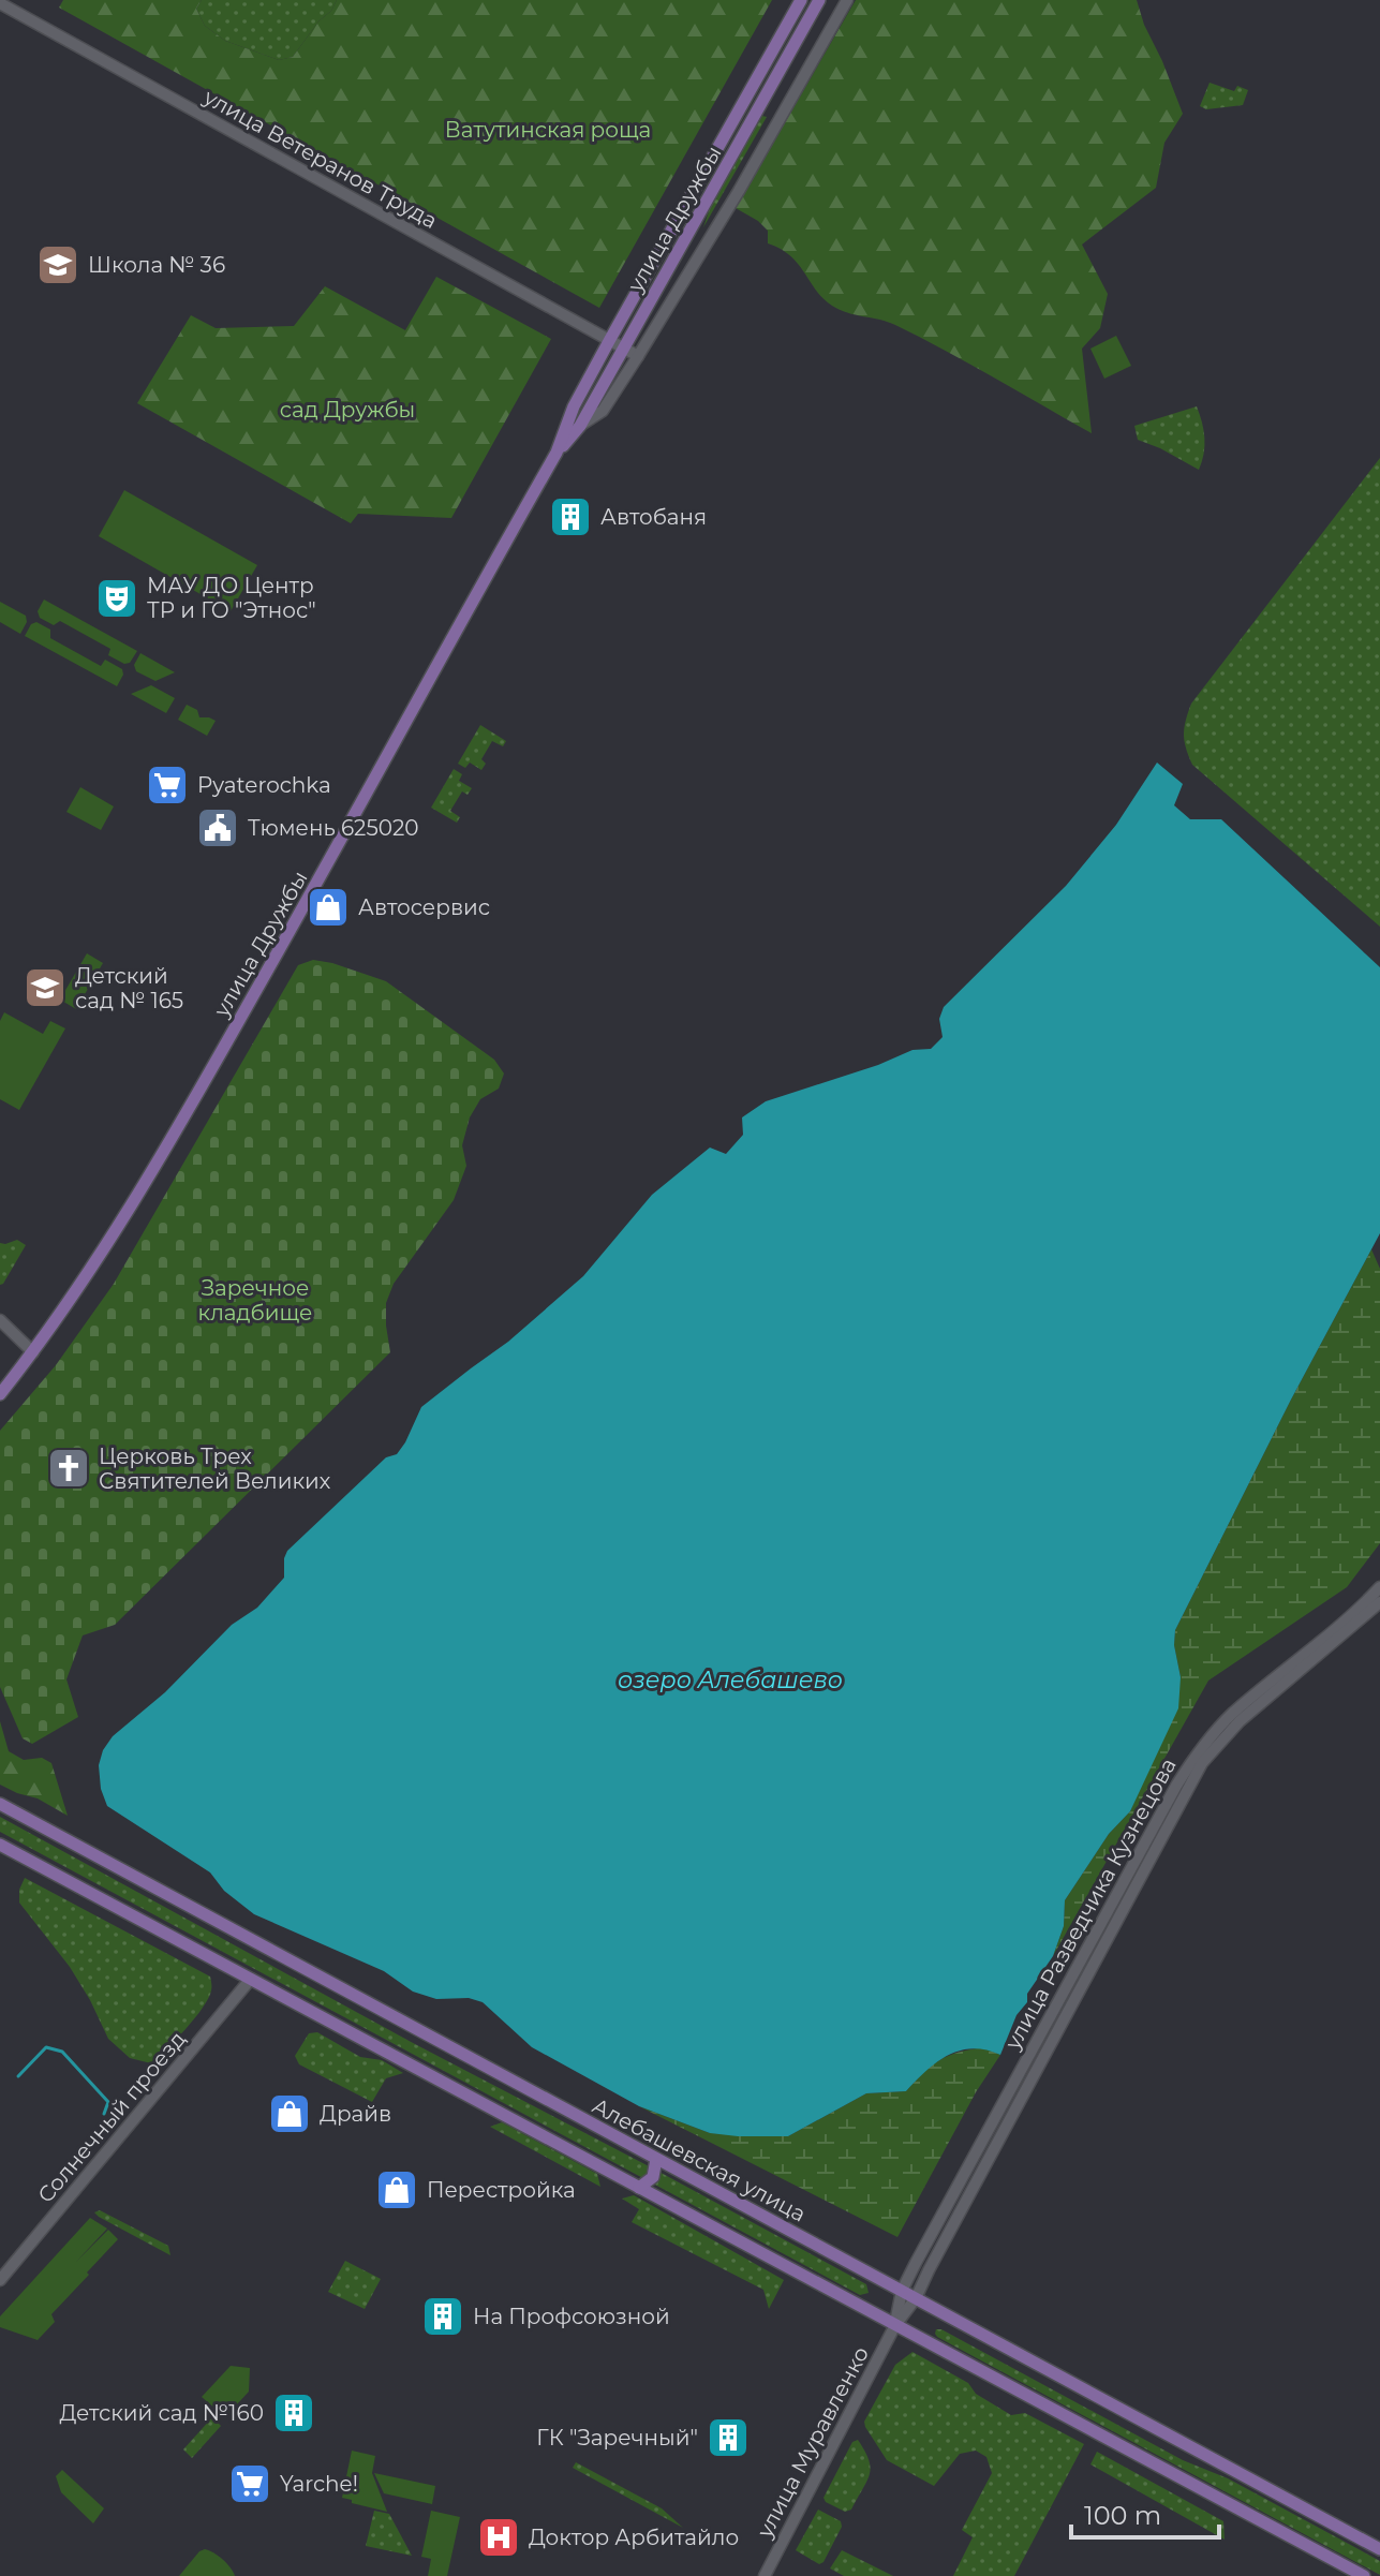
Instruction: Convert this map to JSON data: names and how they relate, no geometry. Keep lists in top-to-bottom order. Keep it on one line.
{"streets":{"main road":["улица Ветеранов Труда","улица Дружбы","улица Разведчика Кузнецова","Солнечный проезд","Алебашевская улица","улица Муравленко"]},"crossings":[["улица Ветеранов Труда","улица Дружбы"],["улица Разведчика Кузнецова","Алебашевская улица"],["улица Разведчика Кузнецова","улица Муравленко"]],"water":["озеро Алебашево"],"parks":["Ватутинская роща","сад Дружбы","Заречное кладбище"],"places":{"school or university":["Школа № 36","Детский сад № 165"],"building":["Автобаня","На Профсоюзной","Детский сад №160","ГК \"Заречный\""],"theatre":["МАУ ДО Центр ТР и ГО \"Этнос\""],"supermarket":["Pyaterochka","Yarche!"],"public building":["Тюмень 625020"],"shop":["Автосервис","Драйв","Перестройка"],"church":["Церковь Трех Святителей Великих"],"hospital":["Доктор Арбитайло"]},"scale_bar":"100 m"}
